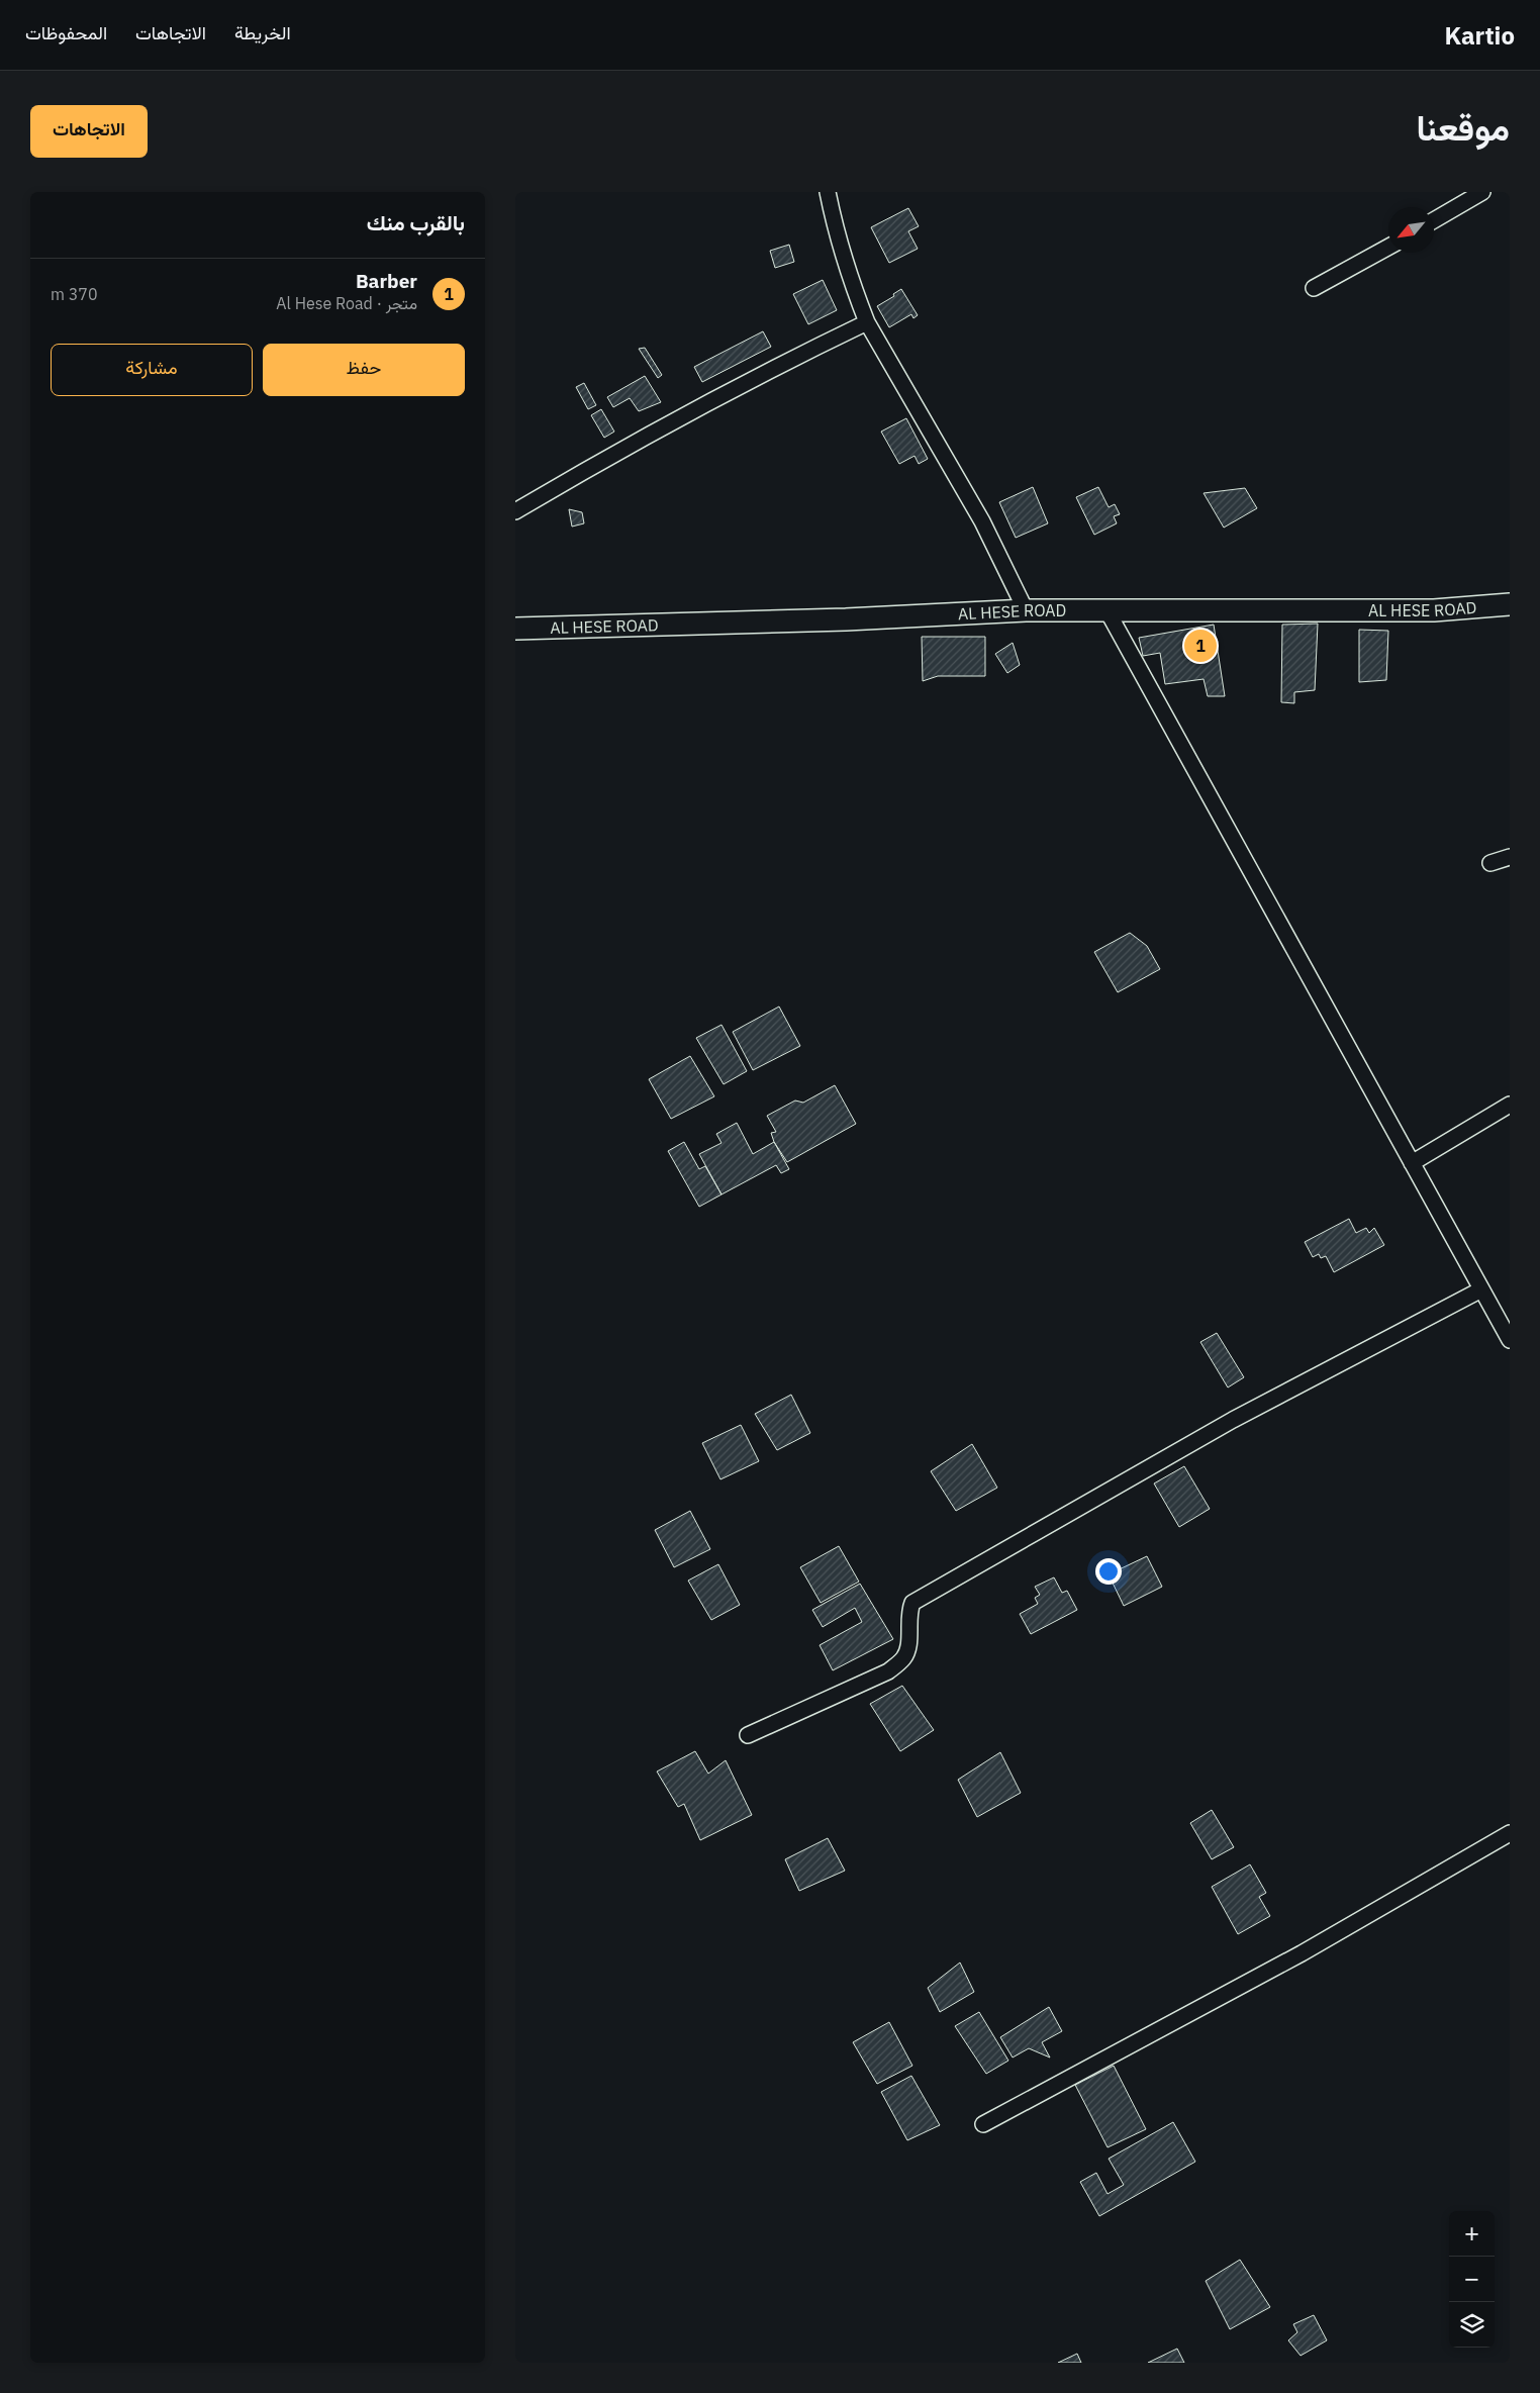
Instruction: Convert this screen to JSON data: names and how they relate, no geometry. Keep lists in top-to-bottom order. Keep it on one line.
{"streets":{"street":["AL HESE ROAD"]},"north":"bottom left","page":{"header":"Kartio","nav":["الخريطة","الاتجاهات","المحفوظات"],"title":"موقعنا","buttons":["الاتجاهات",["حفظ","مشاركة"]],"heading":"بالقرب منك","list":[{"mark":"1","name":"Barber","note":"متجر · Al Hese Road","value":"370 m"}],"pins":"1","map_buttons":["+","−"]}}
